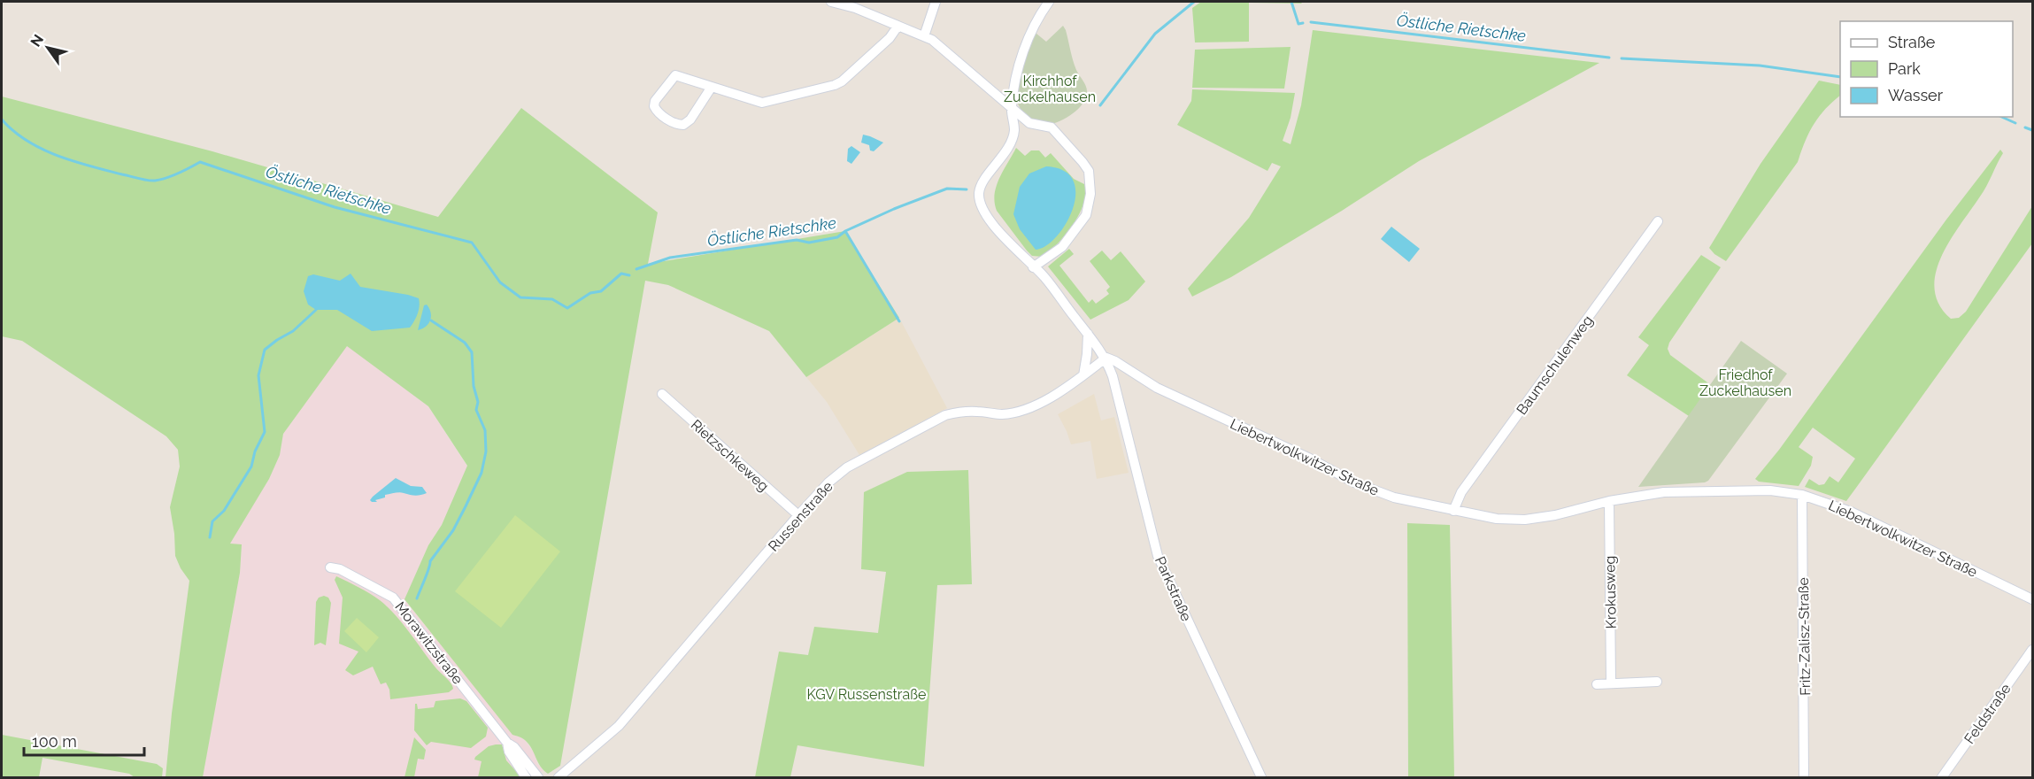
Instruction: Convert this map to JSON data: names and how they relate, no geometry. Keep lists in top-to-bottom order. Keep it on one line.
{"streets":{"street":["Baumschulenweg","Rietzschkeweg","Liebertwolkwitzer Straße","Russenstraße","Parkstraße","Krokusweg","Fritz-Zalisz-Straße","Morawitzstraße","Feldstraße"]},"crossings":[["Baumschulenweg","Liebertwolkwitzer Straße"],["Rietzschkeweg","Russenstraße"],["Liebertwolkwitzer Straße","Russenstraße"],["Liebertwolkwitzer Straße","Parkstraße"],["Liebertwolkwitzer Straße","Krokusweg"],["Liebertwolkwitzer Straße","Fritz-Zalisz-Straße"],["Russenstraße","Parkstraße"]],"water":["Östliche Rietschke"],"parks":["Kirchhof Zuckelhausen","Friedhof Zuckelhausen","KGV Russenstraße"],"legend":["Straße","Park","Wasser"],"scale_bar":"100 m","north":"top left"}
